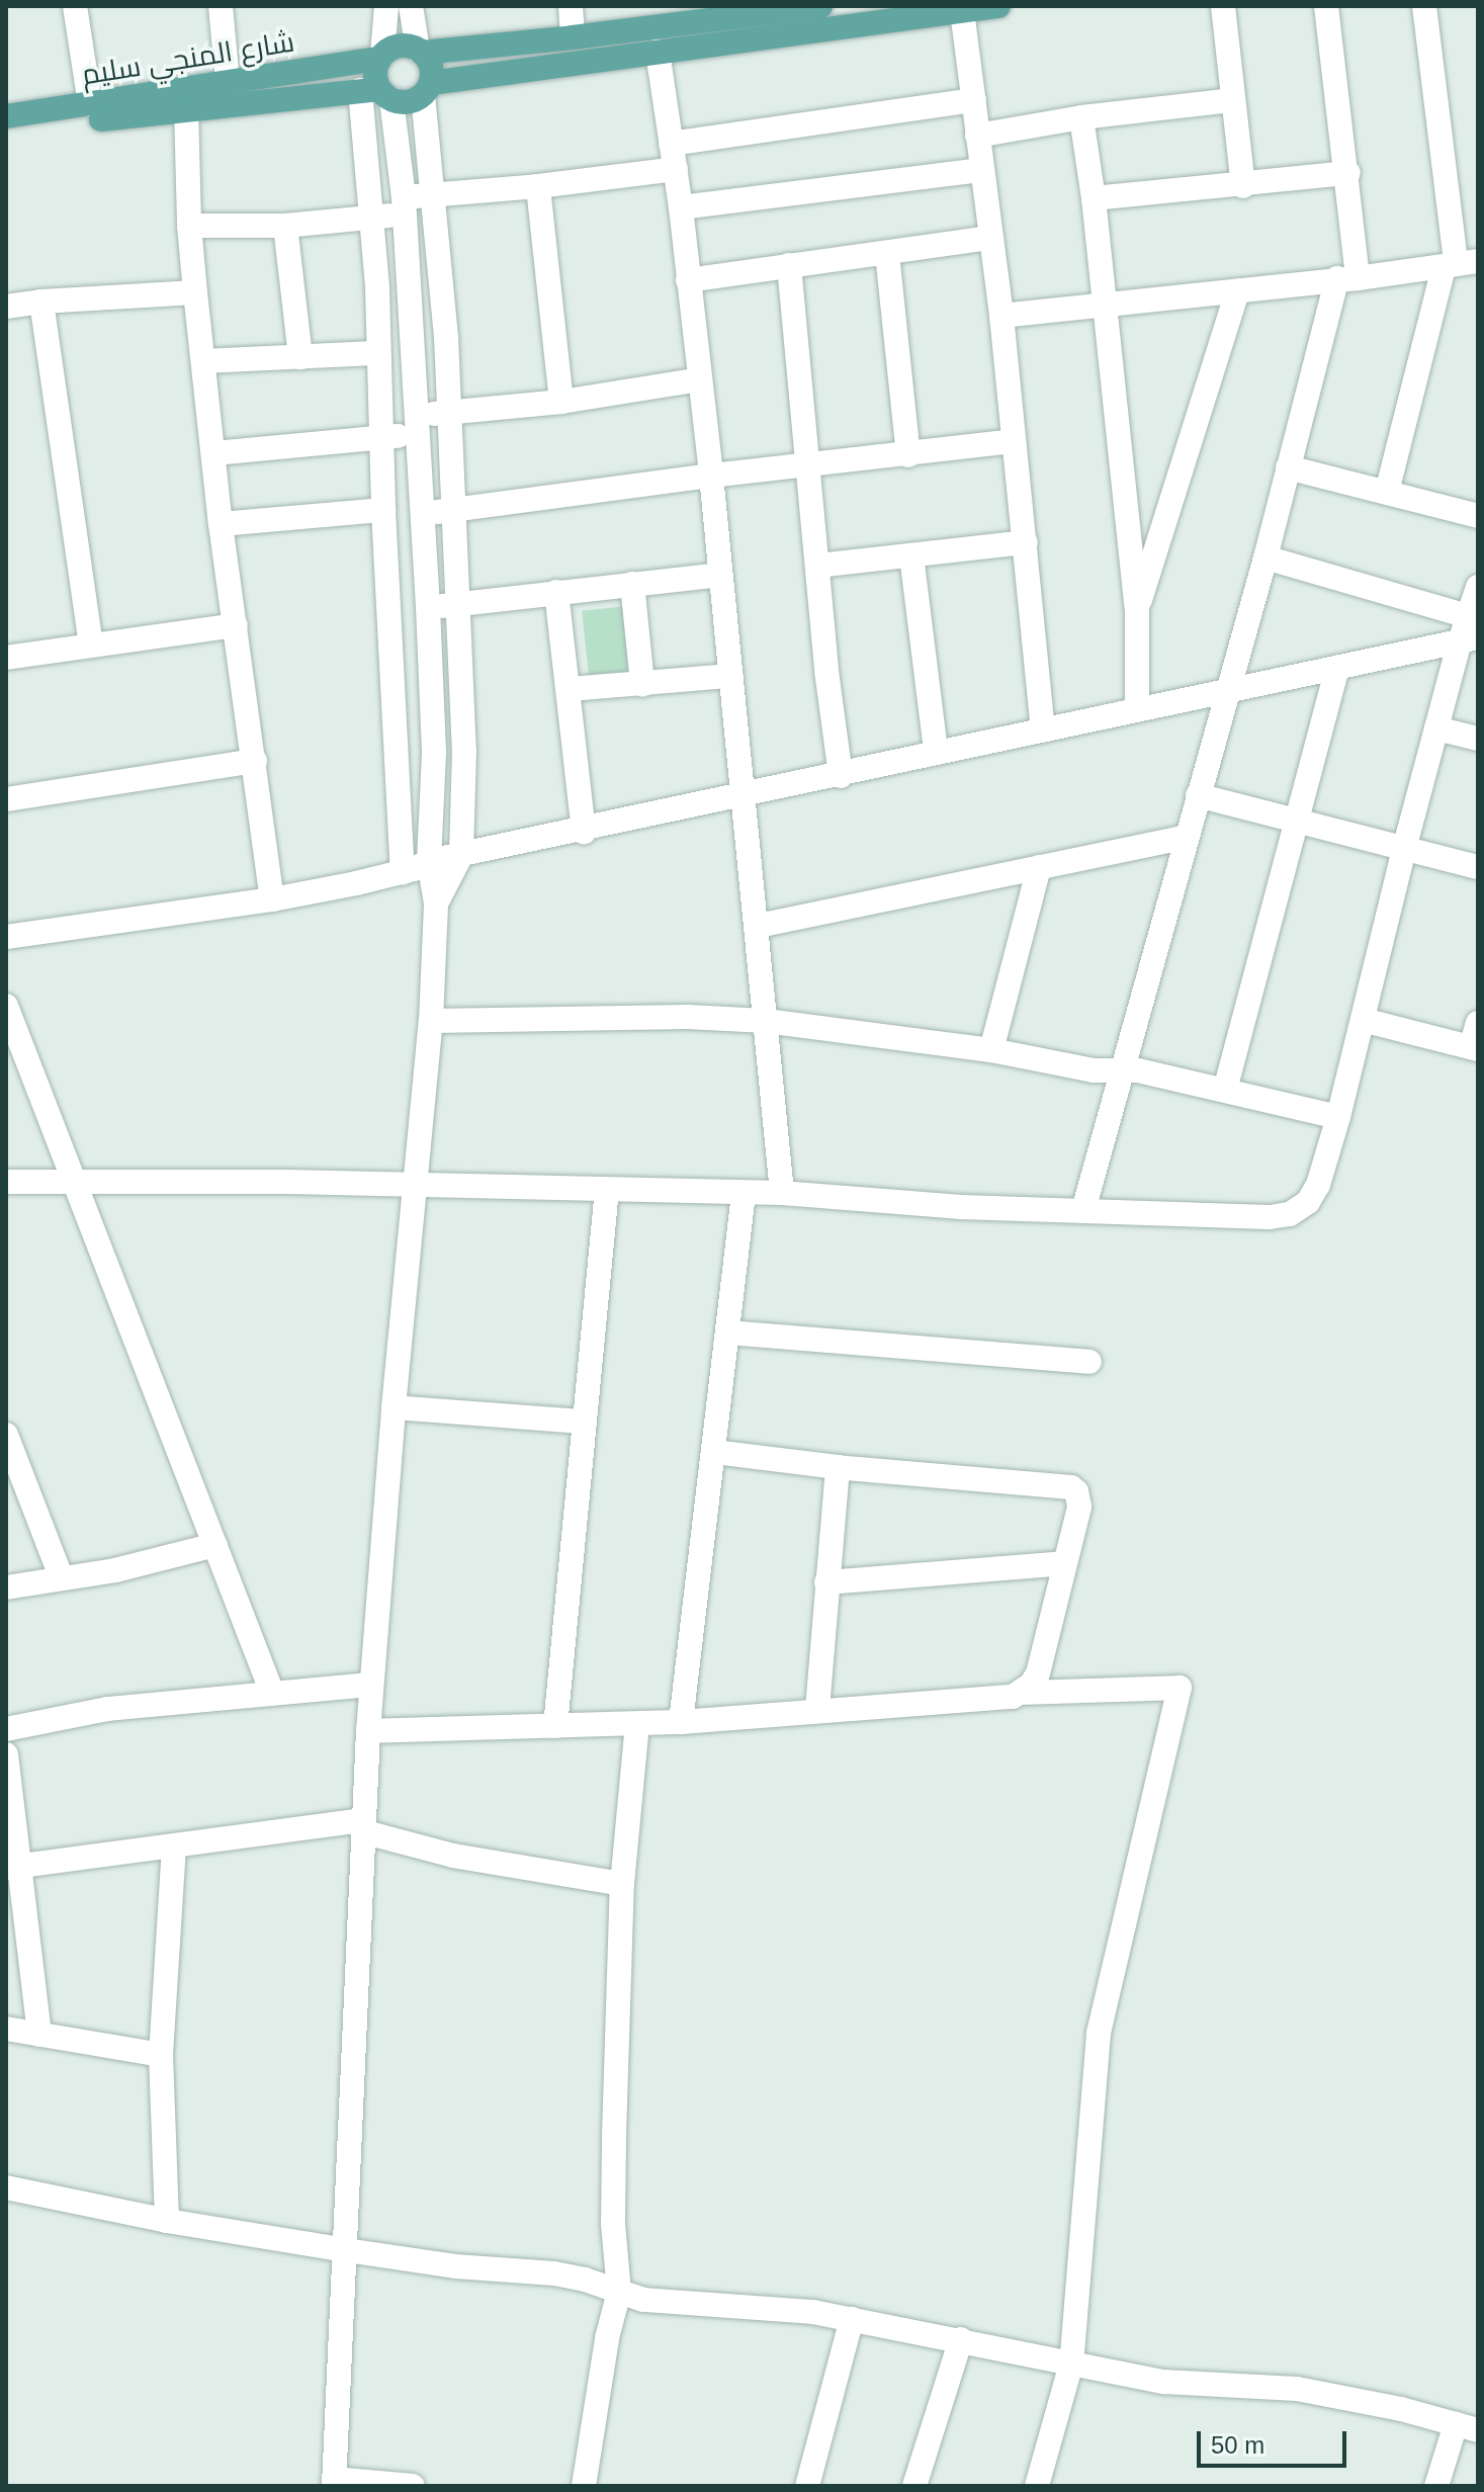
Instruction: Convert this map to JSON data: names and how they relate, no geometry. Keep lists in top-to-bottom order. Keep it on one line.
{"streets":{"main road":["شارع المنجي سليم"]},"scale_bar":"50 m"}
